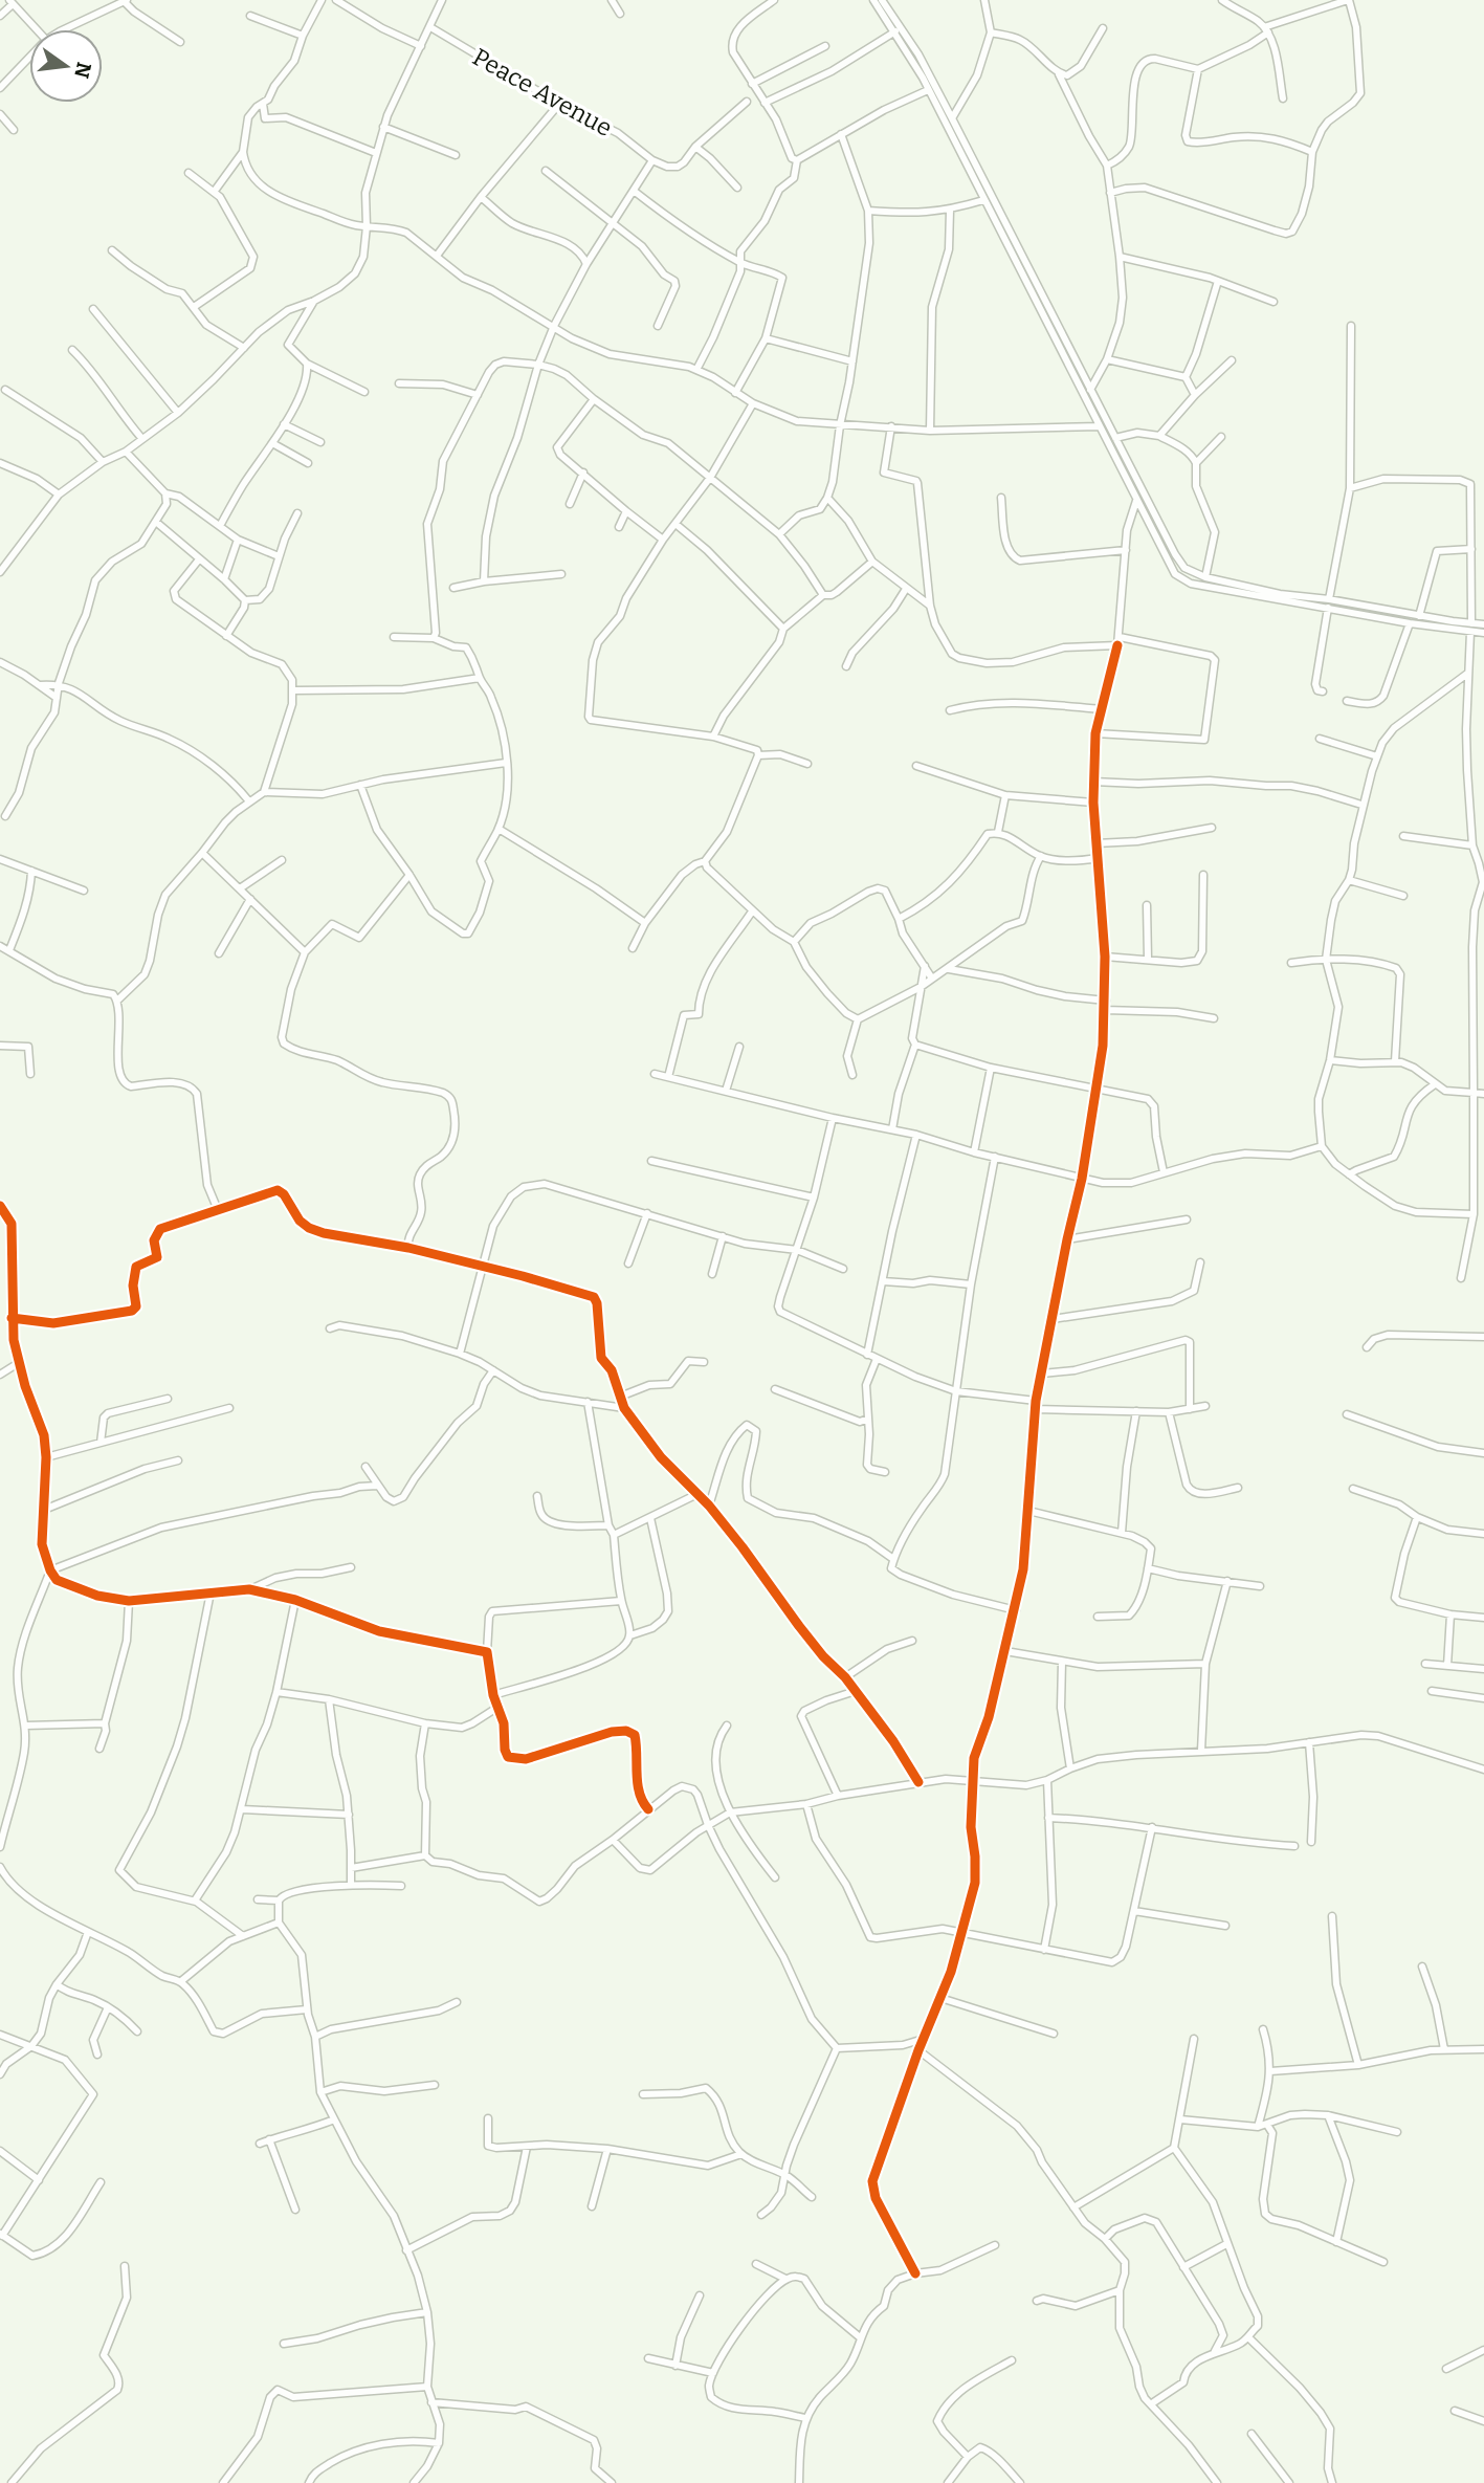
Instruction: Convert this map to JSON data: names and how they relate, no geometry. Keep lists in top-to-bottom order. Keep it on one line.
{"streets":{"street":["Peace Avenue"]},"north":"right"}
